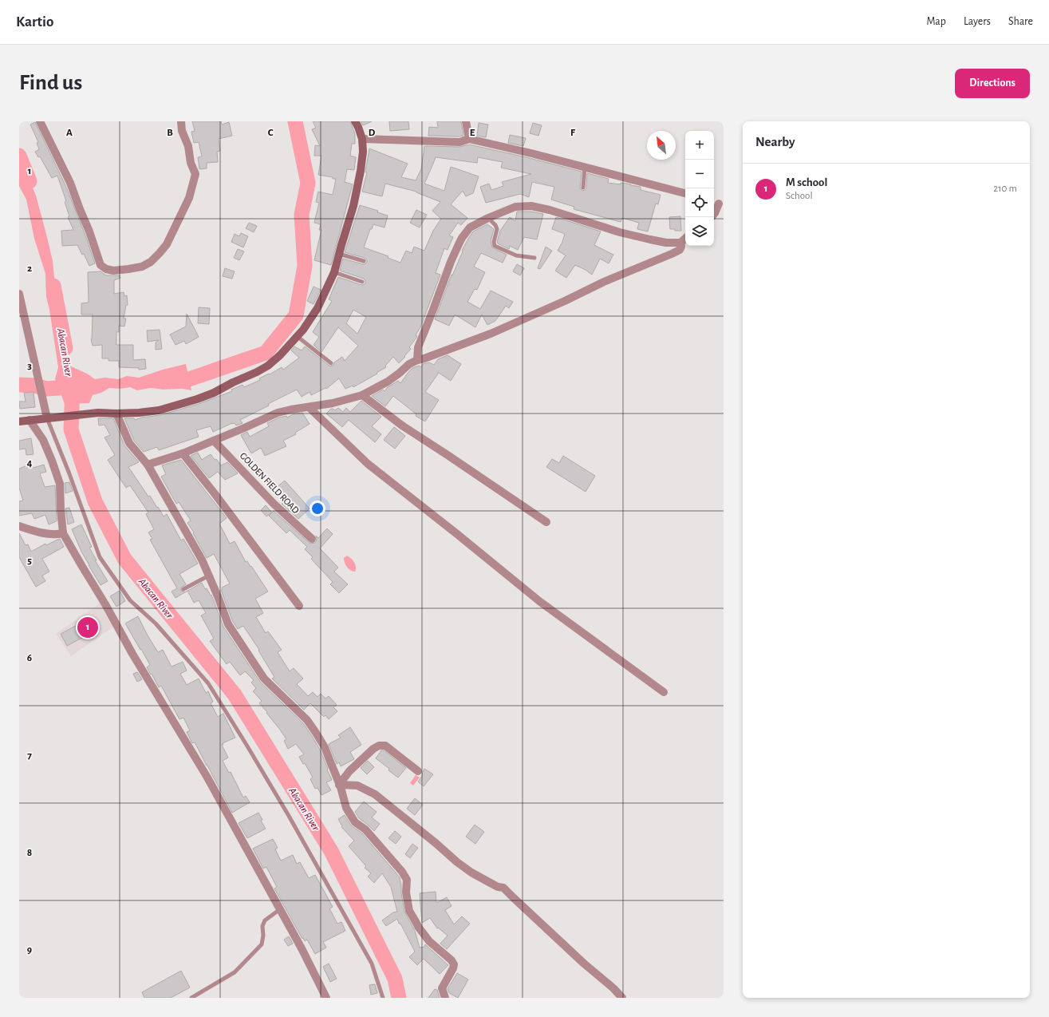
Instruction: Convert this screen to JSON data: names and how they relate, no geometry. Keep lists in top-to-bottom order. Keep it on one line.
{"streets":{"street":["GOLDEN FIELD ROAD"]},"water":["Abacan River"],"north":"top left","page":{"header":"Kartio","nav":["Map","Layers","Share"],"buttons":"Directions","title":"Find us","heading":"Nearby","map_buttons":["+","−"],"list":[{"mark":"1","name":"M school","note":"School","value":"210 m"}],"pins":"1"},"grid":{"columns":["A","B","C","D","E","F"],"rows":["1","2","3","4","5","6","7","8","9"]}}
